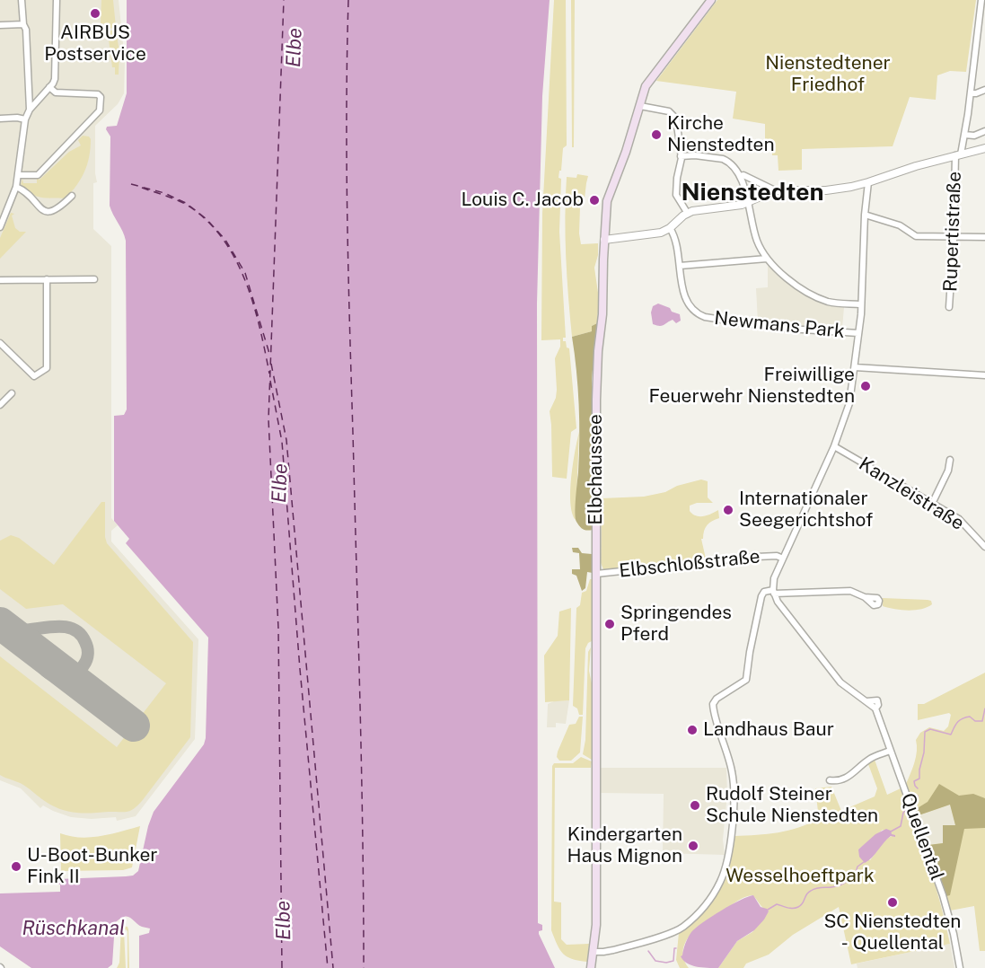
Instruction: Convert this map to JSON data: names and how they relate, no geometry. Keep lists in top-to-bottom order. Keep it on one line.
{"streets":{"main road":["Elbchaussee"],"street":["Rupertistraße","Newmans Park","Kanzleistraße","Elbschloßstraße","Quellental"]},"crossings":[["Elbchaussee","Elbschloßstraße"]],"districts":["Nienstedten"],"water":["Elbe","Rüschkanal"],"parks":["Nienstedtener Friedhof","Wesselhoeftpark"],"places":["AIRBUS Postservice","Kirche Nienstedten","Louis C. Jacob","Freiwillige Feuerwehr Nienstedten","Internationaler Seegerichtshof","Springendes Pferd","Landhaus Baur","Rudolf Steiner Schule Nienstedten","Kindergarten Haus Mignon","U-Boot-Bunker Fink II","SC Nienstedten - Quellental"]}
